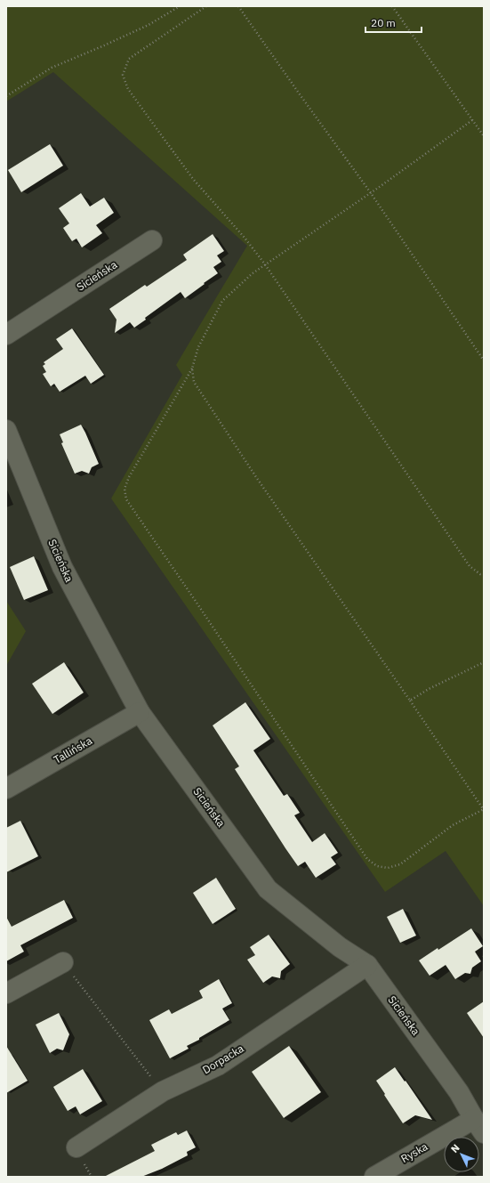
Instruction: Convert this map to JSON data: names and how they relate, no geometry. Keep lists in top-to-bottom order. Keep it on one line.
{"streets":{"street":["Sicieńska","Tallińska","Dorpacka","Ryska"]},"crossings":[["Sicieńska","Tallińska"],["Sicieńska","Dorpacka"],["Sicieńska","Ryska"]],"scale_bar":"20 m","north":"top left"}
